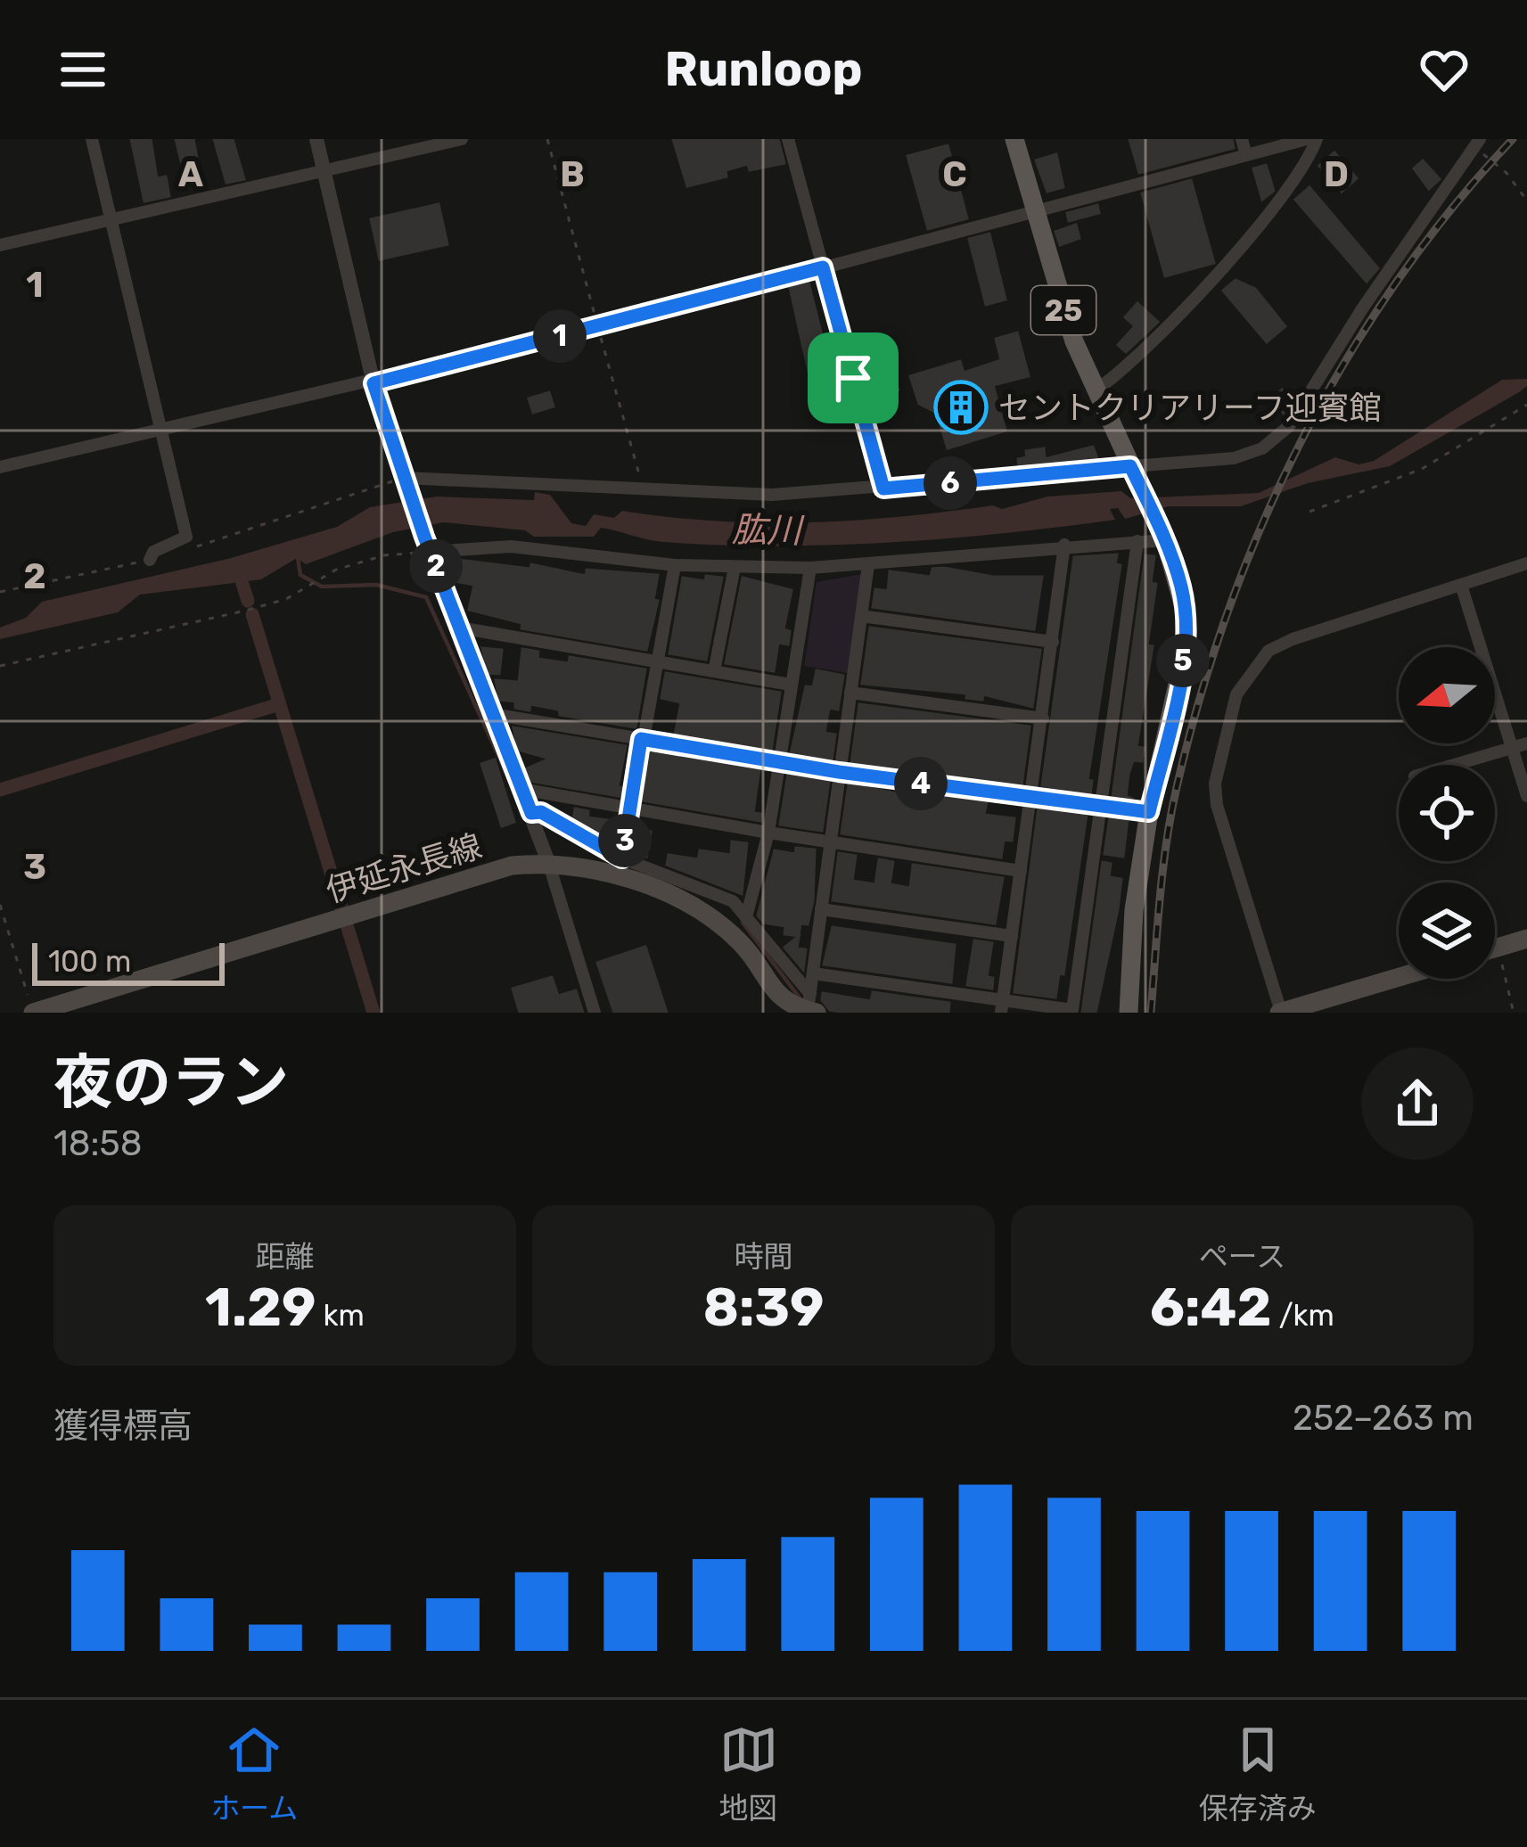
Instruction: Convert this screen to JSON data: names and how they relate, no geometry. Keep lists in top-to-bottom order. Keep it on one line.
{"streets":{"main road":["25","伊延永長線"]},"water":["肱川"],"places":{"building":["セントクリアリーフ迎賓館"]},"scale_bar":"100 m","north":"left","page":{"header":"Runloop","pins":["1","6","2","5","4","3"],"scale":"100 m","heading":["夜のラン","18:58"],"stats":[["距離","1.29 km"],["時間","8:39"],["ペース","6:42 /km"]],"chart":["獲得標高","252–263 m"],"tabs":["ホーム","地図","保存済み"]},"grid":{"columns":["A","B","C","D"],"rows":["1","2","3"]}}
